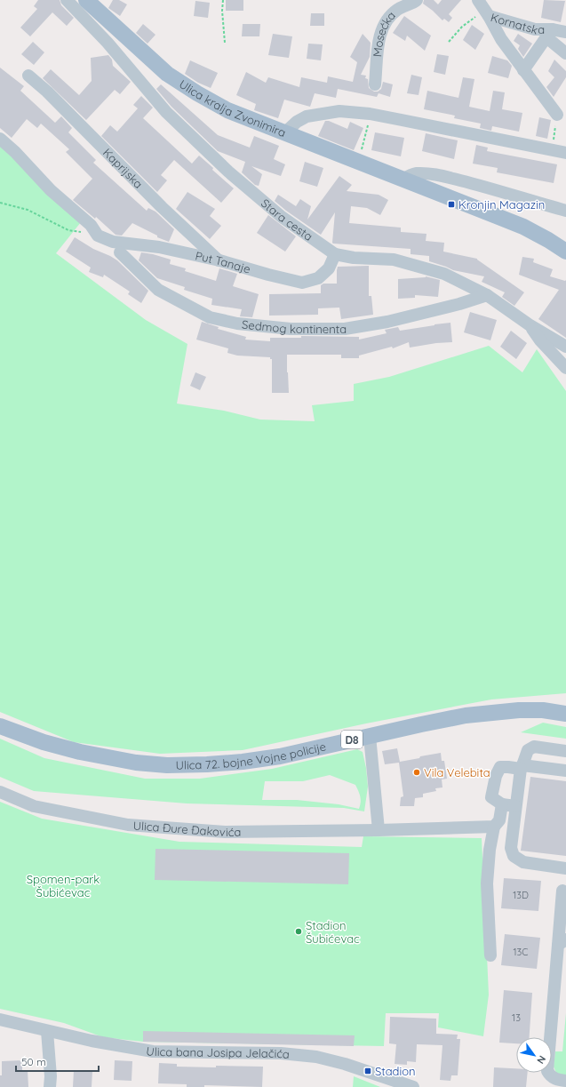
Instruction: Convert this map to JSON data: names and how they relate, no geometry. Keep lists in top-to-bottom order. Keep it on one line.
{"streets":{"main road":["Ulica kralja Zvonimira","D8","Ulica 72. bojne Vojne policije"],"street":["Kornatska","Mosećka","Kaprijska","Stara cesta","Put Tanaje","Sedmog kontinenta","Ulica Đure Đakovića","Ulica bana Josipa Jelačića"]},"crossings":[["Kaprijska","Put Tanaje"],["Stara cesta","Put Tanaje"],["Stara cesta","Sedmog kontinenta"]],"parks":["Spomen-park Šubićevac"],"places":{"transit":["Kronjin Magazin","Stadion"],"other":["Vila Velebita","Stadion Šubićevac"]},"house_numbers":["13D","13C","13"],"scale_bar":"50 m","north":"bottom right"}
